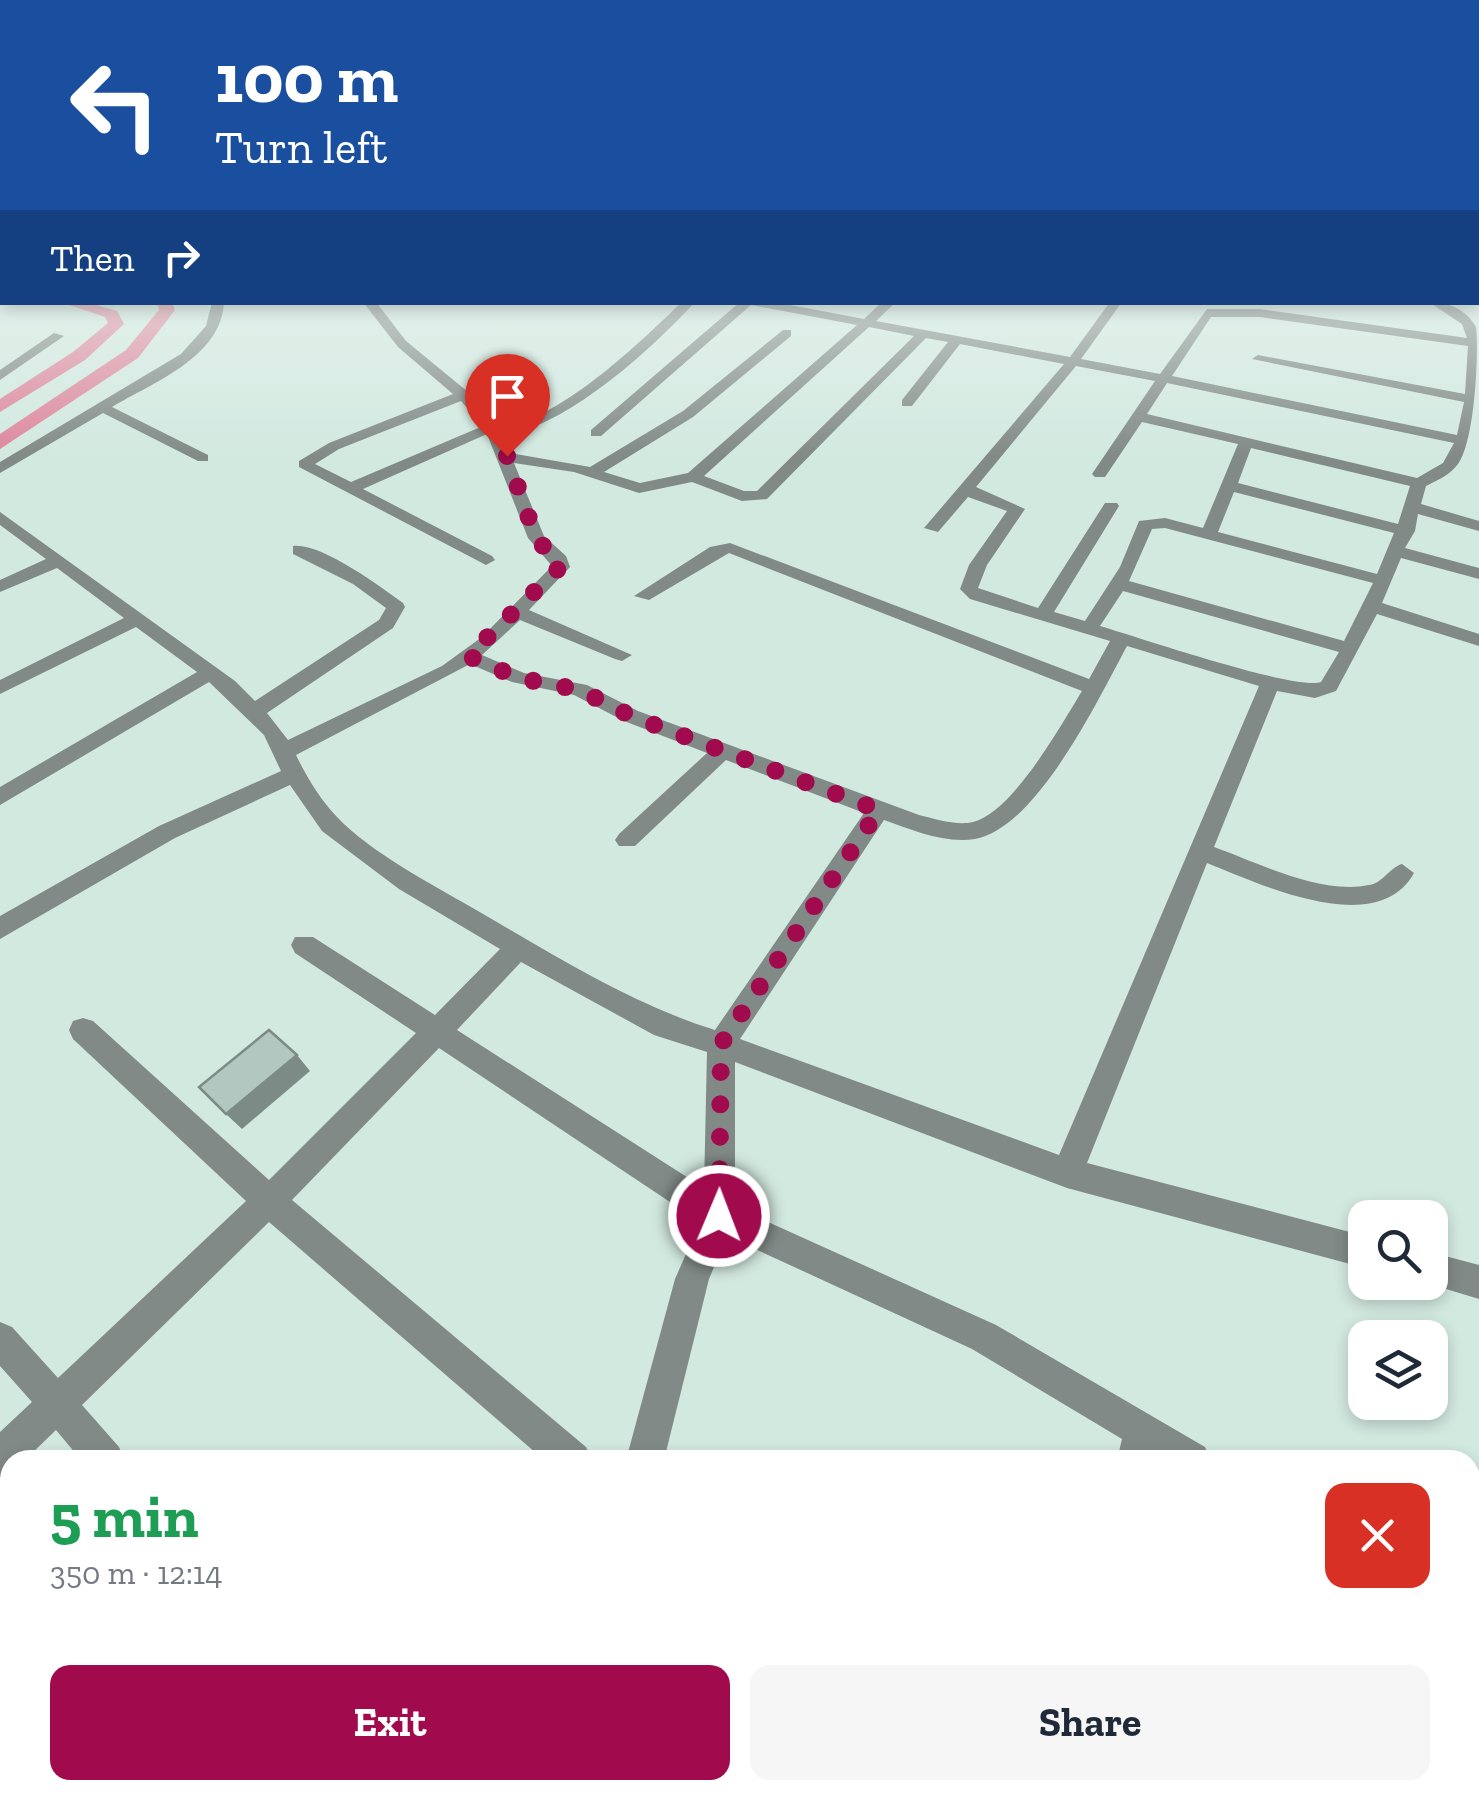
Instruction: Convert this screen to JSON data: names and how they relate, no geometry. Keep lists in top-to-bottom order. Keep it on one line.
{"page":{"turn":["100 m","Turn left"],"then":"Then","heading":["5 min","350 m · 12:14"],"buttons":["Exit","Share"]}}
